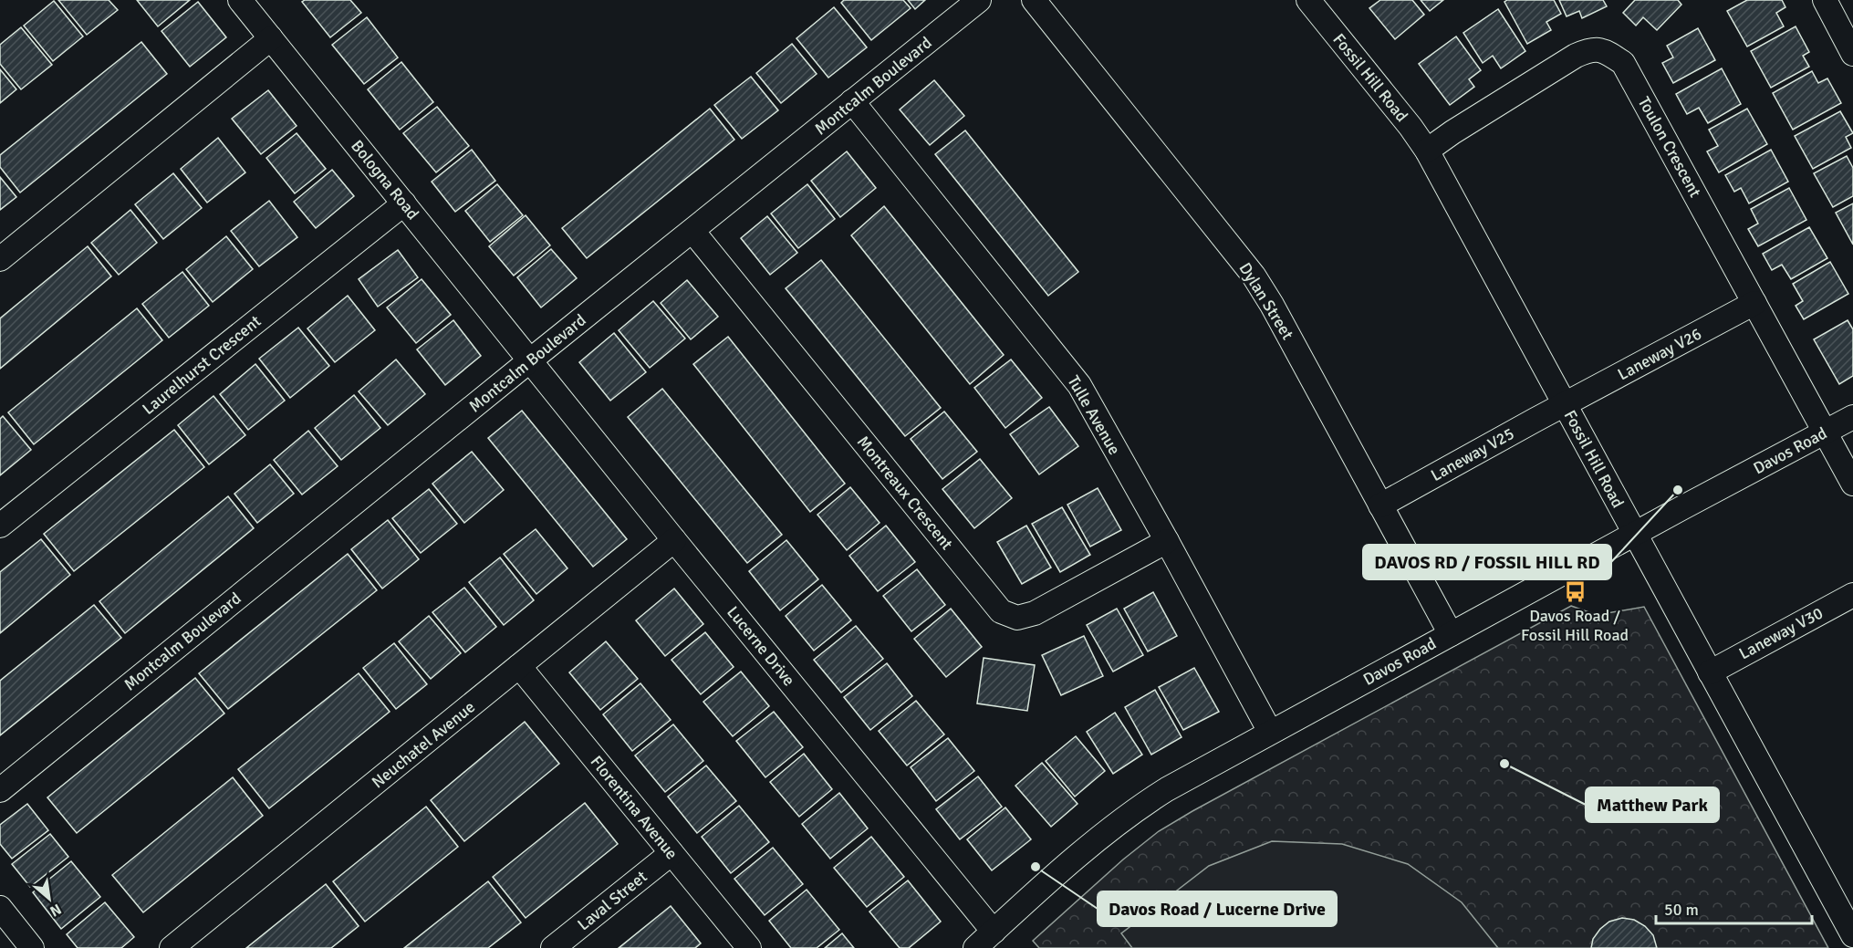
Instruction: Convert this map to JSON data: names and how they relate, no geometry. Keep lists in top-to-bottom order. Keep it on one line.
{"streets":{"street":["Fossil Hill Road","Montcalm Boulevard","Toulon Crescent","Bologna Road","Dylan Street","Laneway V26","Laurelhurst Crescent","Tulle Avenue","Davos Road","Laneway V25","Montreaux Crescent","Laneway V30","Lucerne Drive","Neuchatel Avenue","Florentina Avenue","Laval Street"]},"crossings":[["Fossil Hill Road","Toulon Crescent"],["Fossil Hill Road","Laneway V26"],["Fossil Hill Road","Davos Road"],["Fossil Hill Road","Laneway V25"],["Fossil Hill Road","Laneway V30"],["Montcalm Boulevard","Bologna Road"],["Montcalm Boulevard","Tulle Avenue"],["Montcalm Boulevard","Montreaux Crescent"],["Montcalm Boulevard","Lucerne Drive"],["Toulon Crescent","Laneway V26"],["Toulon Crescent","Davos Road"],["Bologna Road","Laurelhurst Crescent"],["Bologna Road","Lucerne Drive"],["Dylan Street","Davos Road"],["Dylan Street","Laneway V25"],["Laneway V26","Laneway V25"],["Tulle Avenue","Davos Road"],["Tulle Avenue","Montreaux Crescent"],["Davos Road","Lucerne Drive"],["Lucerne Drive","Neuchatel Avenue"],["Neuchatel Avenue","Florentina Avenue"],["Florentina Avenue","Laval Street"]],"places":{"other":["DAVOS RD / FOSSIL HILL RD","Matthew Park","Davos Road / Lucerne Drive"],"bus stop":["Davos Road / Fossil Hill Road"]},"scale_bar":"50 m","north":"bottom right"}
